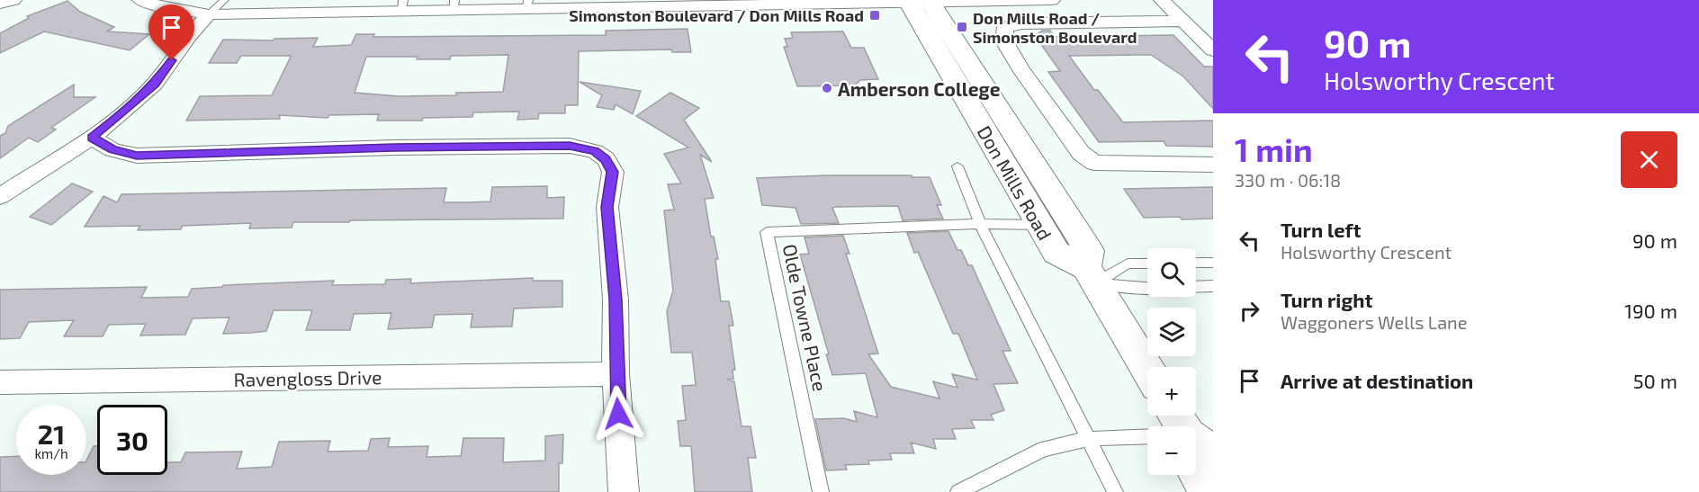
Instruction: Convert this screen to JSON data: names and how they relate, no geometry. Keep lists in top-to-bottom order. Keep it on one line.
{"streets":{"main road":["Don Mills Road"],"street":["Ravengloss Drive"],"lane":["Olde Towne Place"]},"crossings":[["Don Mills Road","Olde Towne Place"]],"places":{"transit":["Simonston Boulevard / Don Mills Road","Don Mills Road / Simonston Boulevard"],"other":["Amberson College"]},"page":{"turn":["90 m","Holsworthy Crescent"],"heading":["1 min","330 m · 06:18"],"list":[{"name":"Turn left","note":"Holsworthy Crescent","value":"90 m"},{"name":"Turn right","note":"Waggoners Wells Lane","value":"190 m"},{"name":"Arrive at destination","value":"50 m"}],"map_buttons":["+","−"],"speed":"21 km/h","limit":"30"}}
